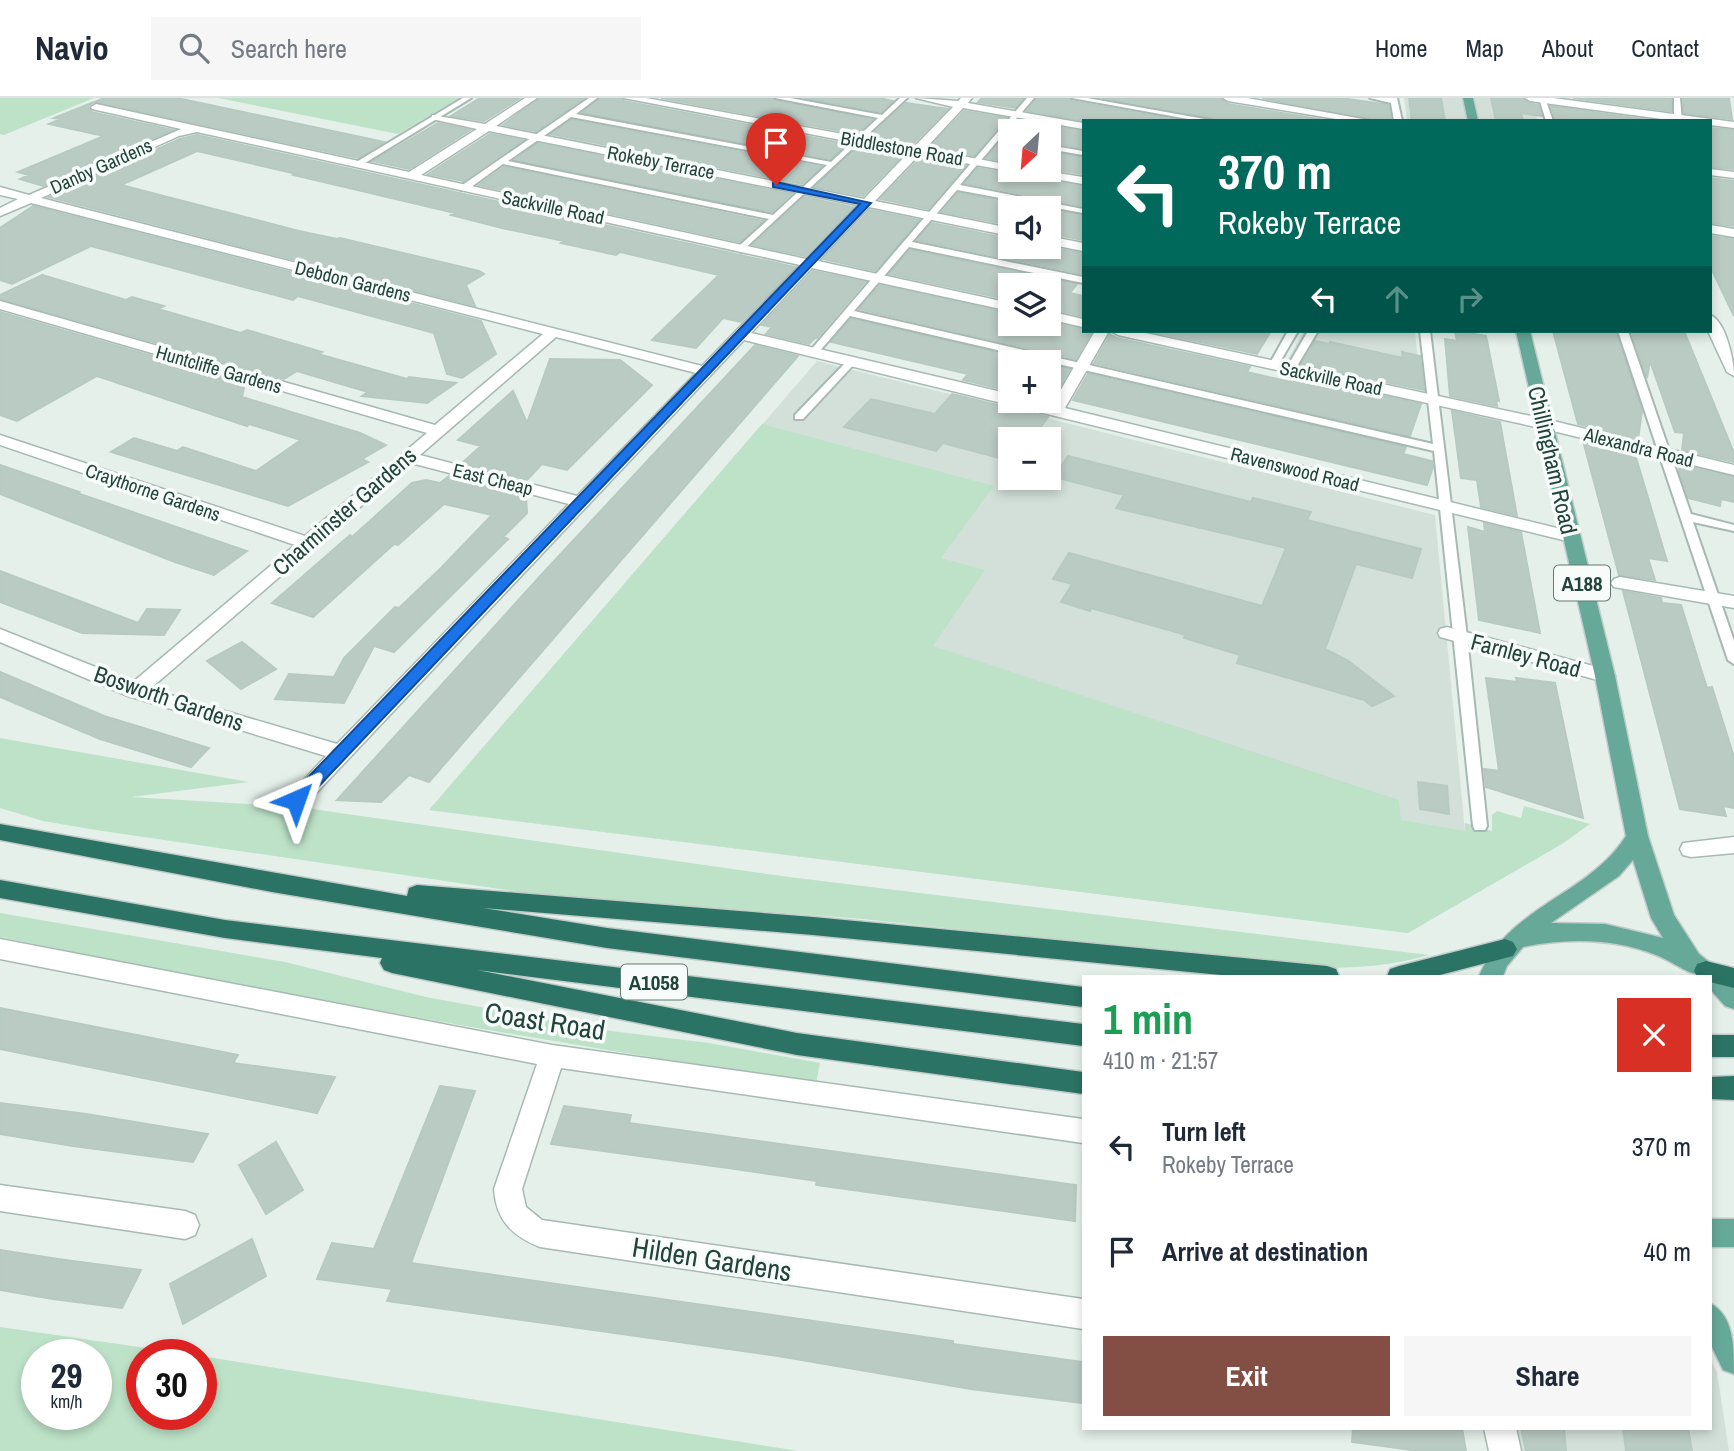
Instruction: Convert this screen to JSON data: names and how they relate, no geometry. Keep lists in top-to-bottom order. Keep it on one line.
{"streets":{"highway":["A1058","Coast Road"],"main road":["Chillingham Road","A188"],"street":["Biddlestone Road","Rokeby Terrace","Danby Gardens","Sackville Road","Debdon Gardens","Huntcliffe Gardens","Alexandra Road","Ravenswood Road","East Cheap","Craythorne Gardens","Charminster Gardens","Farnley Road","Bosworth Gardens","Hilden Gardens"]},"crossings":[["Danby Gardens","Sackville Road"],["Danby Gardens","Debdon Gardens"],["Sackville Road","Alexandra Road"],["Sackville Road","Chillingham Road"],["Debdon Gardens","Charminster Gardens"],["Huntcliffe Gardens","Charminster Gardens"],["Alexandra Road","Chillingham Road"],["Chillingham Road","Ravenswood Road"],["Chillingham Road","Farnley Road"],["East Cheap","Charminster Gardens"],["Craythorne Gardens","Charminster Gardens"],["Charminster Gardens","Bosworth Gardens"],["Coast Road","Hilden Gardens"]],"north":"bottom left","page":{"header":"Navio","search":"Search here","nav":["Home","Map","About","Contact"],"map_buttons":["+","−"],"turn":["370 m","Rokeby Terrace"],"heading":["1 min","410 m · 21:57"],"list":[{"name":"Turn left","note":"Rokeby Terrace","value":"370 m"},{"name":"Arrive at destination","value":"40 m"}],"buttons":["Exit","Share"],"speed":"29 km/h","limit":"30"}}
